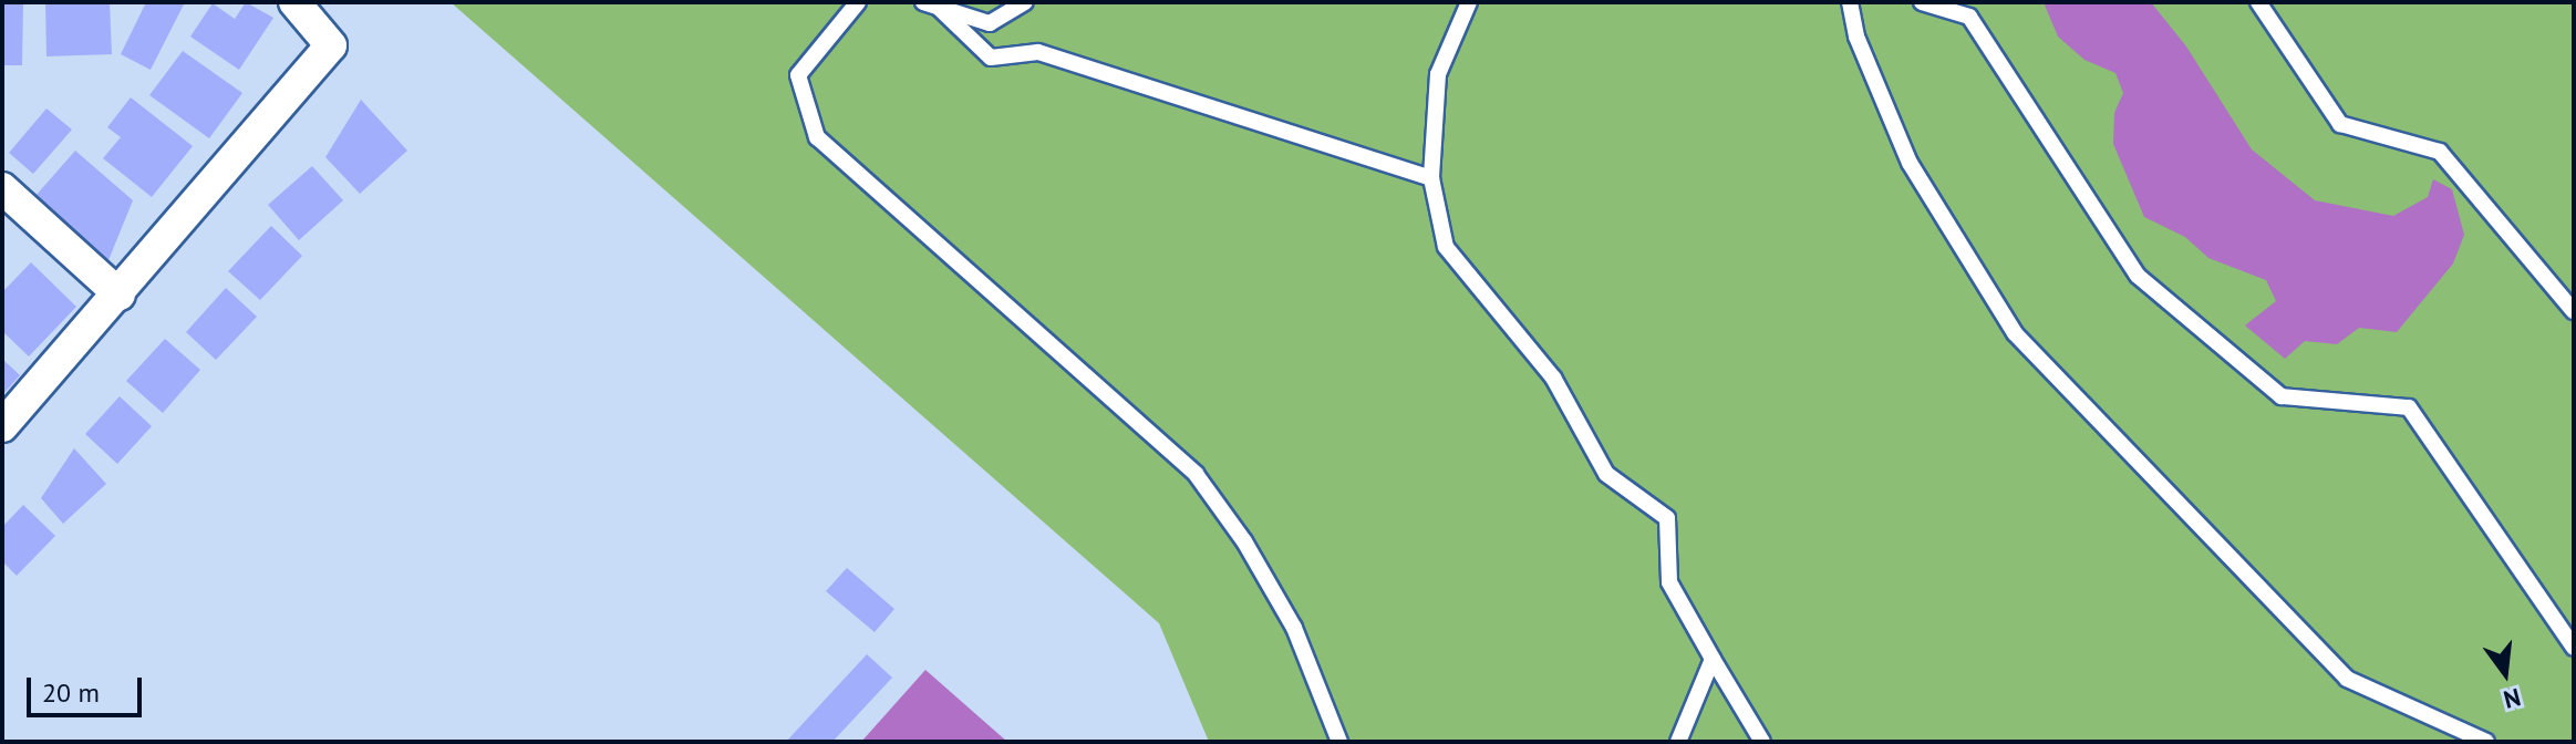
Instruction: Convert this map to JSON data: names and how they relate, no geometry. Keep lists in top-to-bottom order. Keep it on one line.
{"scale_bar":"20 m","north":"bottom"}
